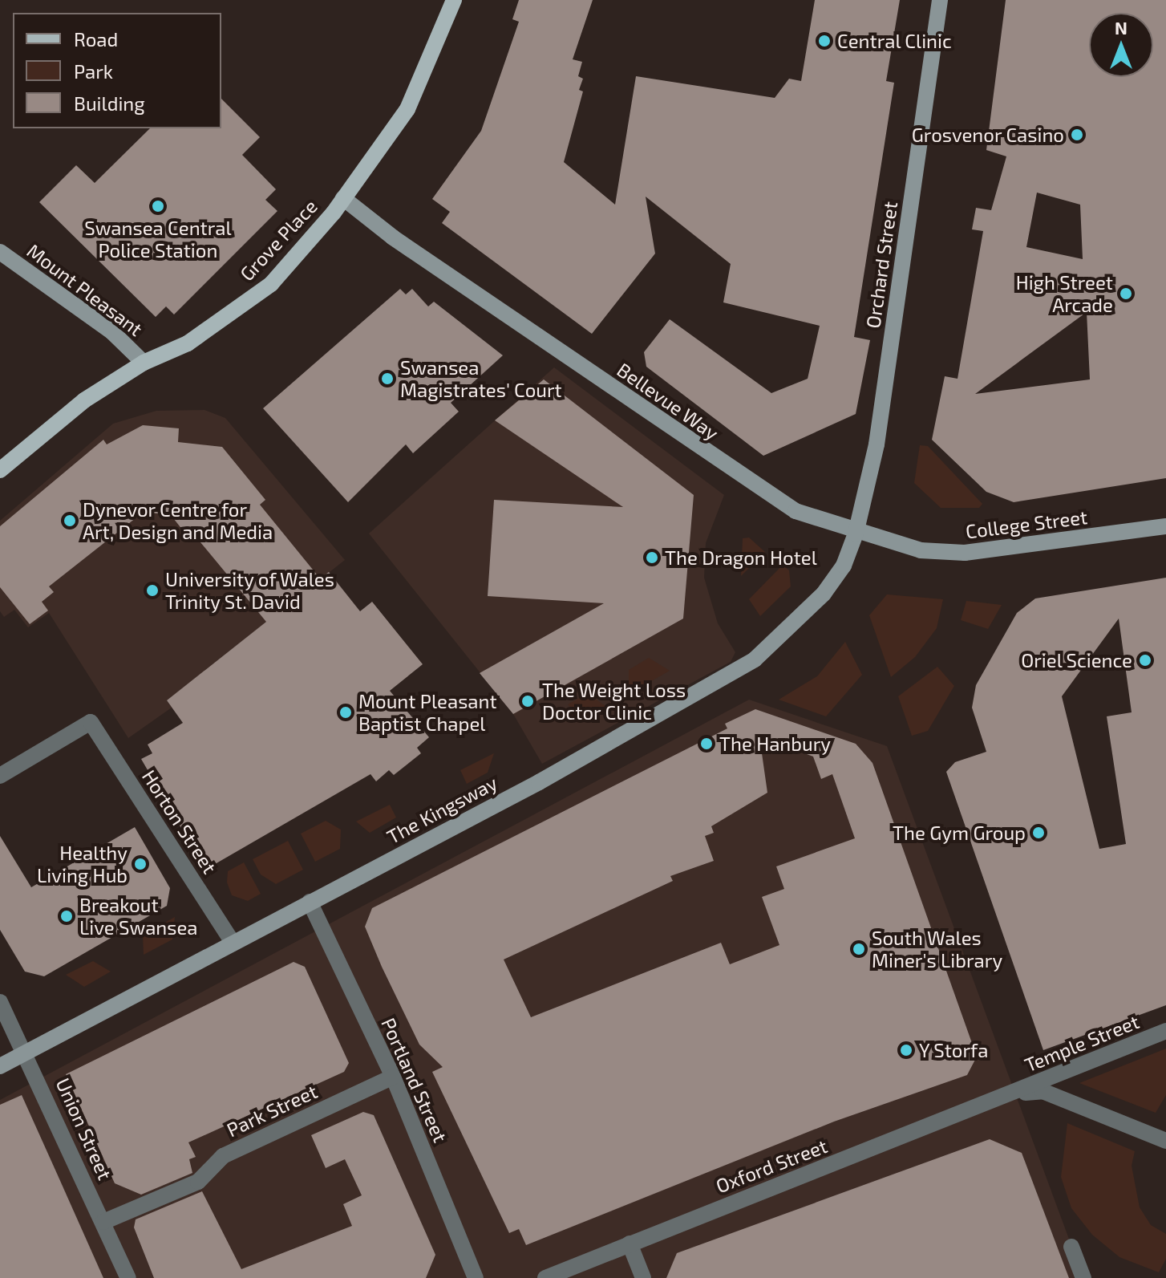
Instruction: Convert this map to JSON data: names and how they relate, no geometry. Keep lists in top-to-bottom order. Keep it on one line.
{"streets":{"main road":["Grove Place"],"street":["Orchard Street","Mount Pleasant","Bellevue Way","College Street","The Kingsway","Horton Street","Temple Street","Portland Street","Park Street","Union Street","Oxford Street"]},"crossings":[["Grove Place","Mount Pleasant"],["Grove Place","Bellevue Way"],["Orchard Street","Bellevue Way"],["Orchard Street","College Street"],["Orchard Street","The Kingsway"],["Bellevue Way","College Street"],["Bellevue Way","The Kingsway"],["College Street","The Kingsway"],["The Kingsway","Horton Street"],["The Kingsway","Portland Street"],["The Kingsway","Union Street"],["Temple Street","Oxford Street"],["Portland Street","Park Street"],["Park Street","Union Street"]],"places":["Central Clinic","Grosvenor Casino","Swansea Central Police Station","High Street Arcade","Swansea Magistrates' Court","Dynevor Centre for Art, Design and Media","The Dragon Hotel","University of Wales Trinity St. David","Oriel Science","The Weight Loss Doctor Clinic","Mount Pleasant Baptist Chapel","The Hanbury","The Gym Group","Healthy Living Hub","Breakout Live Swansea","South Wales Miner's Library","Y Storfa"],"legend":["Road","Park","Building"],"north":"top"}
